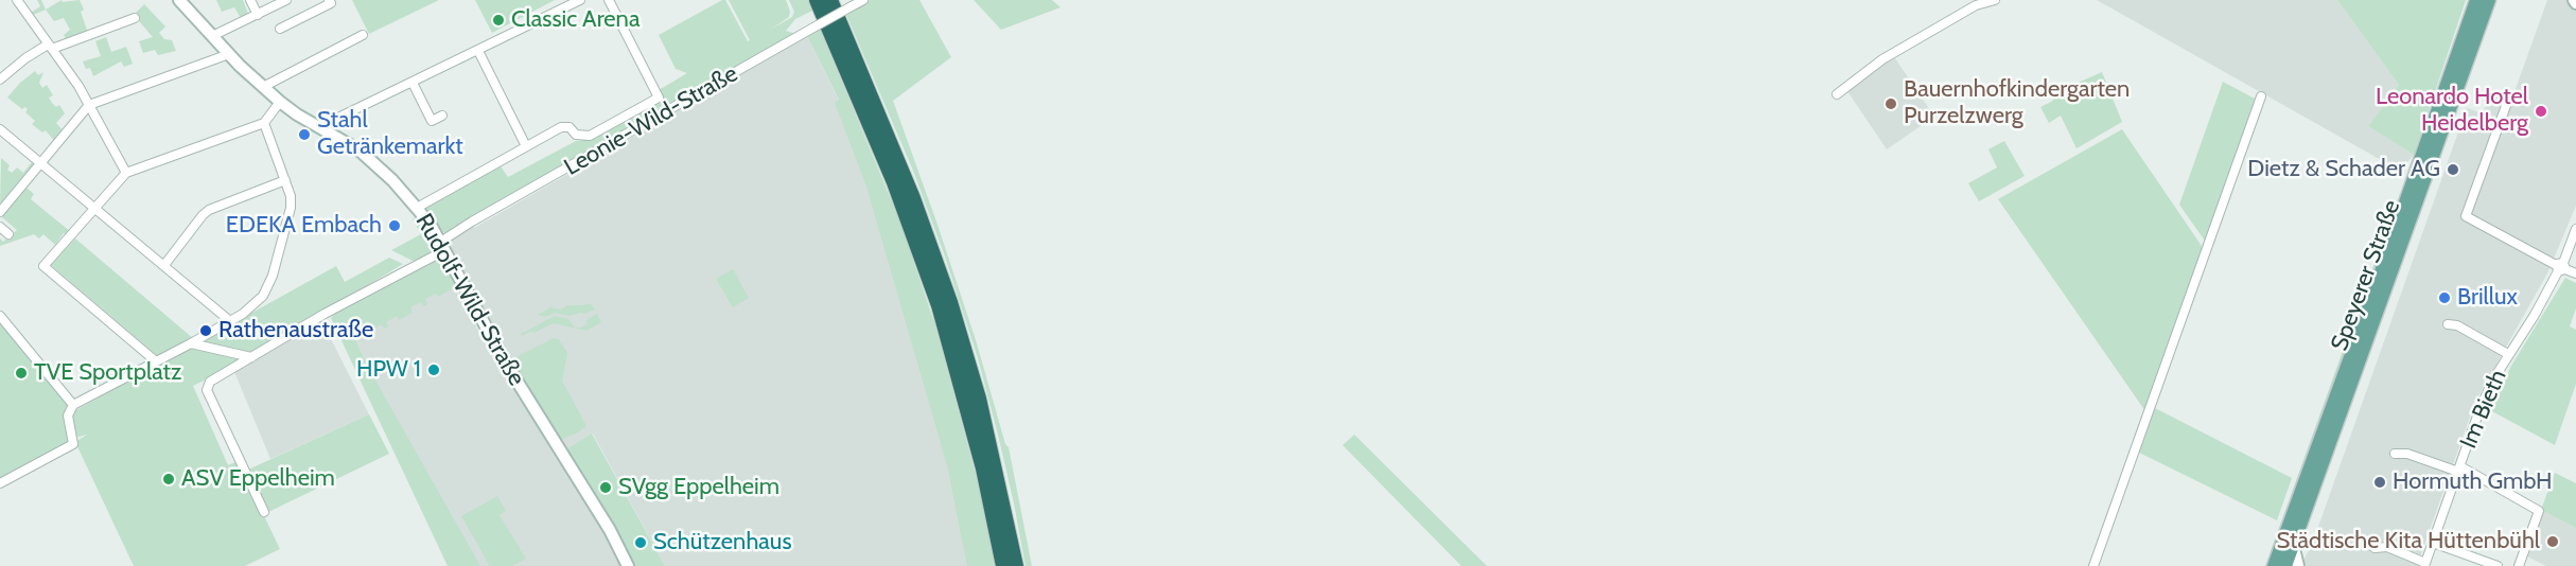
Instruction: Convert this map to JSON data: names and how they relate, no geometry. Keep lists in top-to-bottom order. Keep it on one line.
{"streets":{"main road":["Speyerer Straße"],"street":["Leonie-Wild-Straße","Rudolf-Wild-Straße","Im Bieth"]},"crossings":[["Leonie-Wild-Straße","Rudolf-Wild-Straße"]],"places":["Classic Arena","Bauernhofkindergarten Purzelzwerg","Leonardo Hotel Heidelberg","Stahl Getränkemarkt","Dietz & Schader AG","EDEKA Embach","Brillux","Rathenaustraße","HPW 1","TVE Sportplatz","ASV Eppelheim","Hormuth GmbH","SVgg Eppelheim","Städtische Kita Hüttenbühl","Schützenhaus"]}
